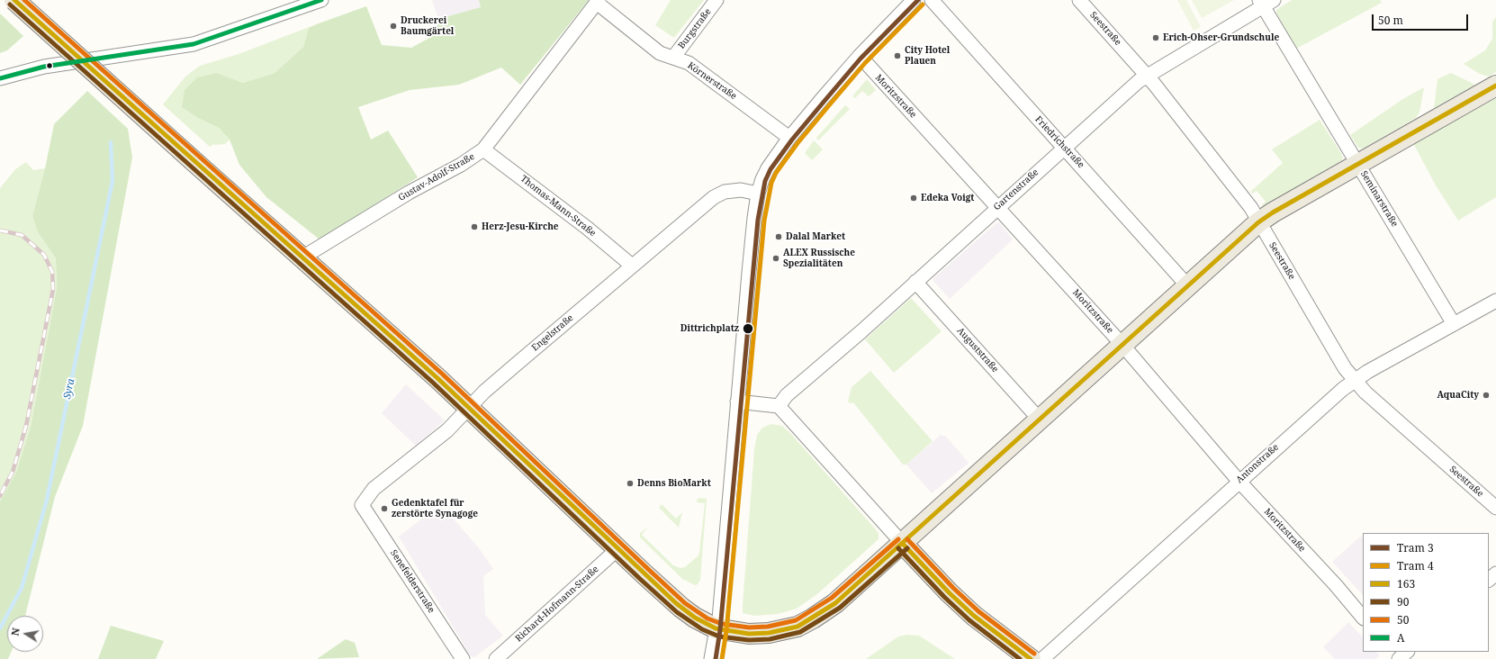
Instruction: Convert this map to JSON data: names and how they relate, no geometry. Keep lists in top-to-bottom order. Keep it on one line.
{"streets":{"street":["Burgstraße","Seestraße","Körnerstraße","Moritzstraße","Friedrichstraße","Gustav-Adolf-Straße","Gartenstraße","Seminarstraße","Thomas-Mann-Straße","Engelstraße","Auguststraße","Antonstraße","Senefelderstraße","Richard-Hofmann-Straße"]},"crossings":[["Burgstraße","Körnerstraße"],["Seestraße","Gartenstraße"],["Seestraße","Antonstraße"],["Körnerstraße","Gustav-Adolf-Straße"],["Moritzstraße","Gartenstraße"],["Moritzstraße","Antonstraße"],["Friedrichstraße","Gartenstraße"],["Gustav-Adolf-Straße","Thomas-Mann-Straße"],["Gartenstraße","Seminarstraße"],["Gartenstraße","Auguststraße"],["Seminarstraße","Antonstraße"],["Thomas-Mann-Straße","Engelstraße"],["Engelstraße","Senefelderstraße"]],"water":["Syra"],"places":["Druckerei Baumgärtel","Erich-Ohser-Grundschule","City Hotel Plauen","Edeka Voigt","Herz-Jesu-Kirche","Dalal Market","ALEX Russische Spezialitäten","Dittrichplatz","AquaCity","Denns BioMarkt","Gedenktafel für zerstörte Synagoge"],"lines":["tram line 3","transit line 163","transit line 50","transit line A","tram line 4","transit line 90"],"legend":["Tram 3","Tram 4","163","90","50","A"],"scale_bar":"50 m","north":"left"}
